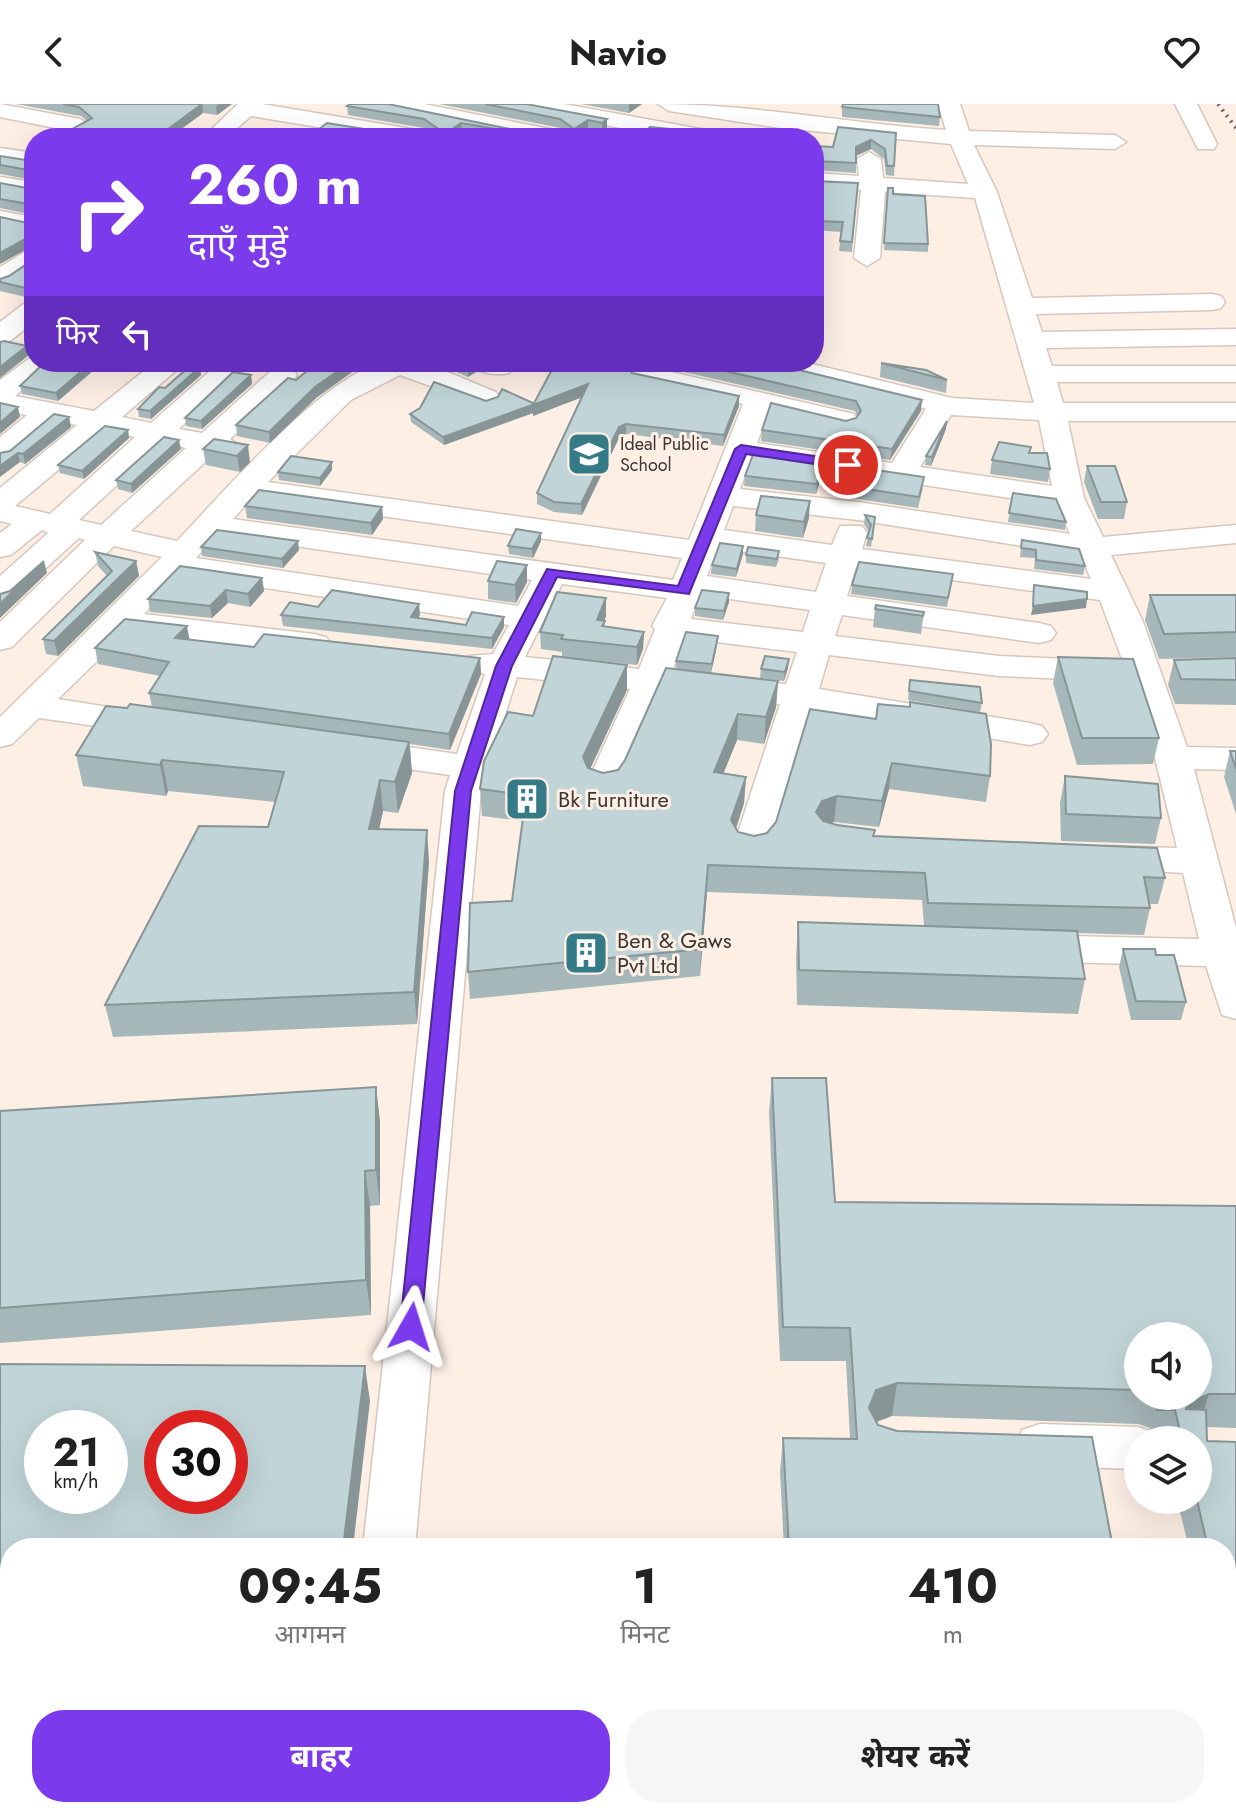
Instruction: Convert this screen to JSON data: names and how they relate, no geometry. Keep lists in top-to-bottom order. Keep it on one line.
{"places":{"school or university":["Ideal Public School"],"building":["Bk Furniture","Ben & Gaws Pvt Ltd"]},"page":{"header":"Navio","turn":["260 m","दाएँ मुड़ें"],"then":"फिर","speed":"21 km/h","limit":"30","eta":["09:45","आगमन","1","मिनट","410","m"],"buttons":["बाहर","शेयर करें"]}}
